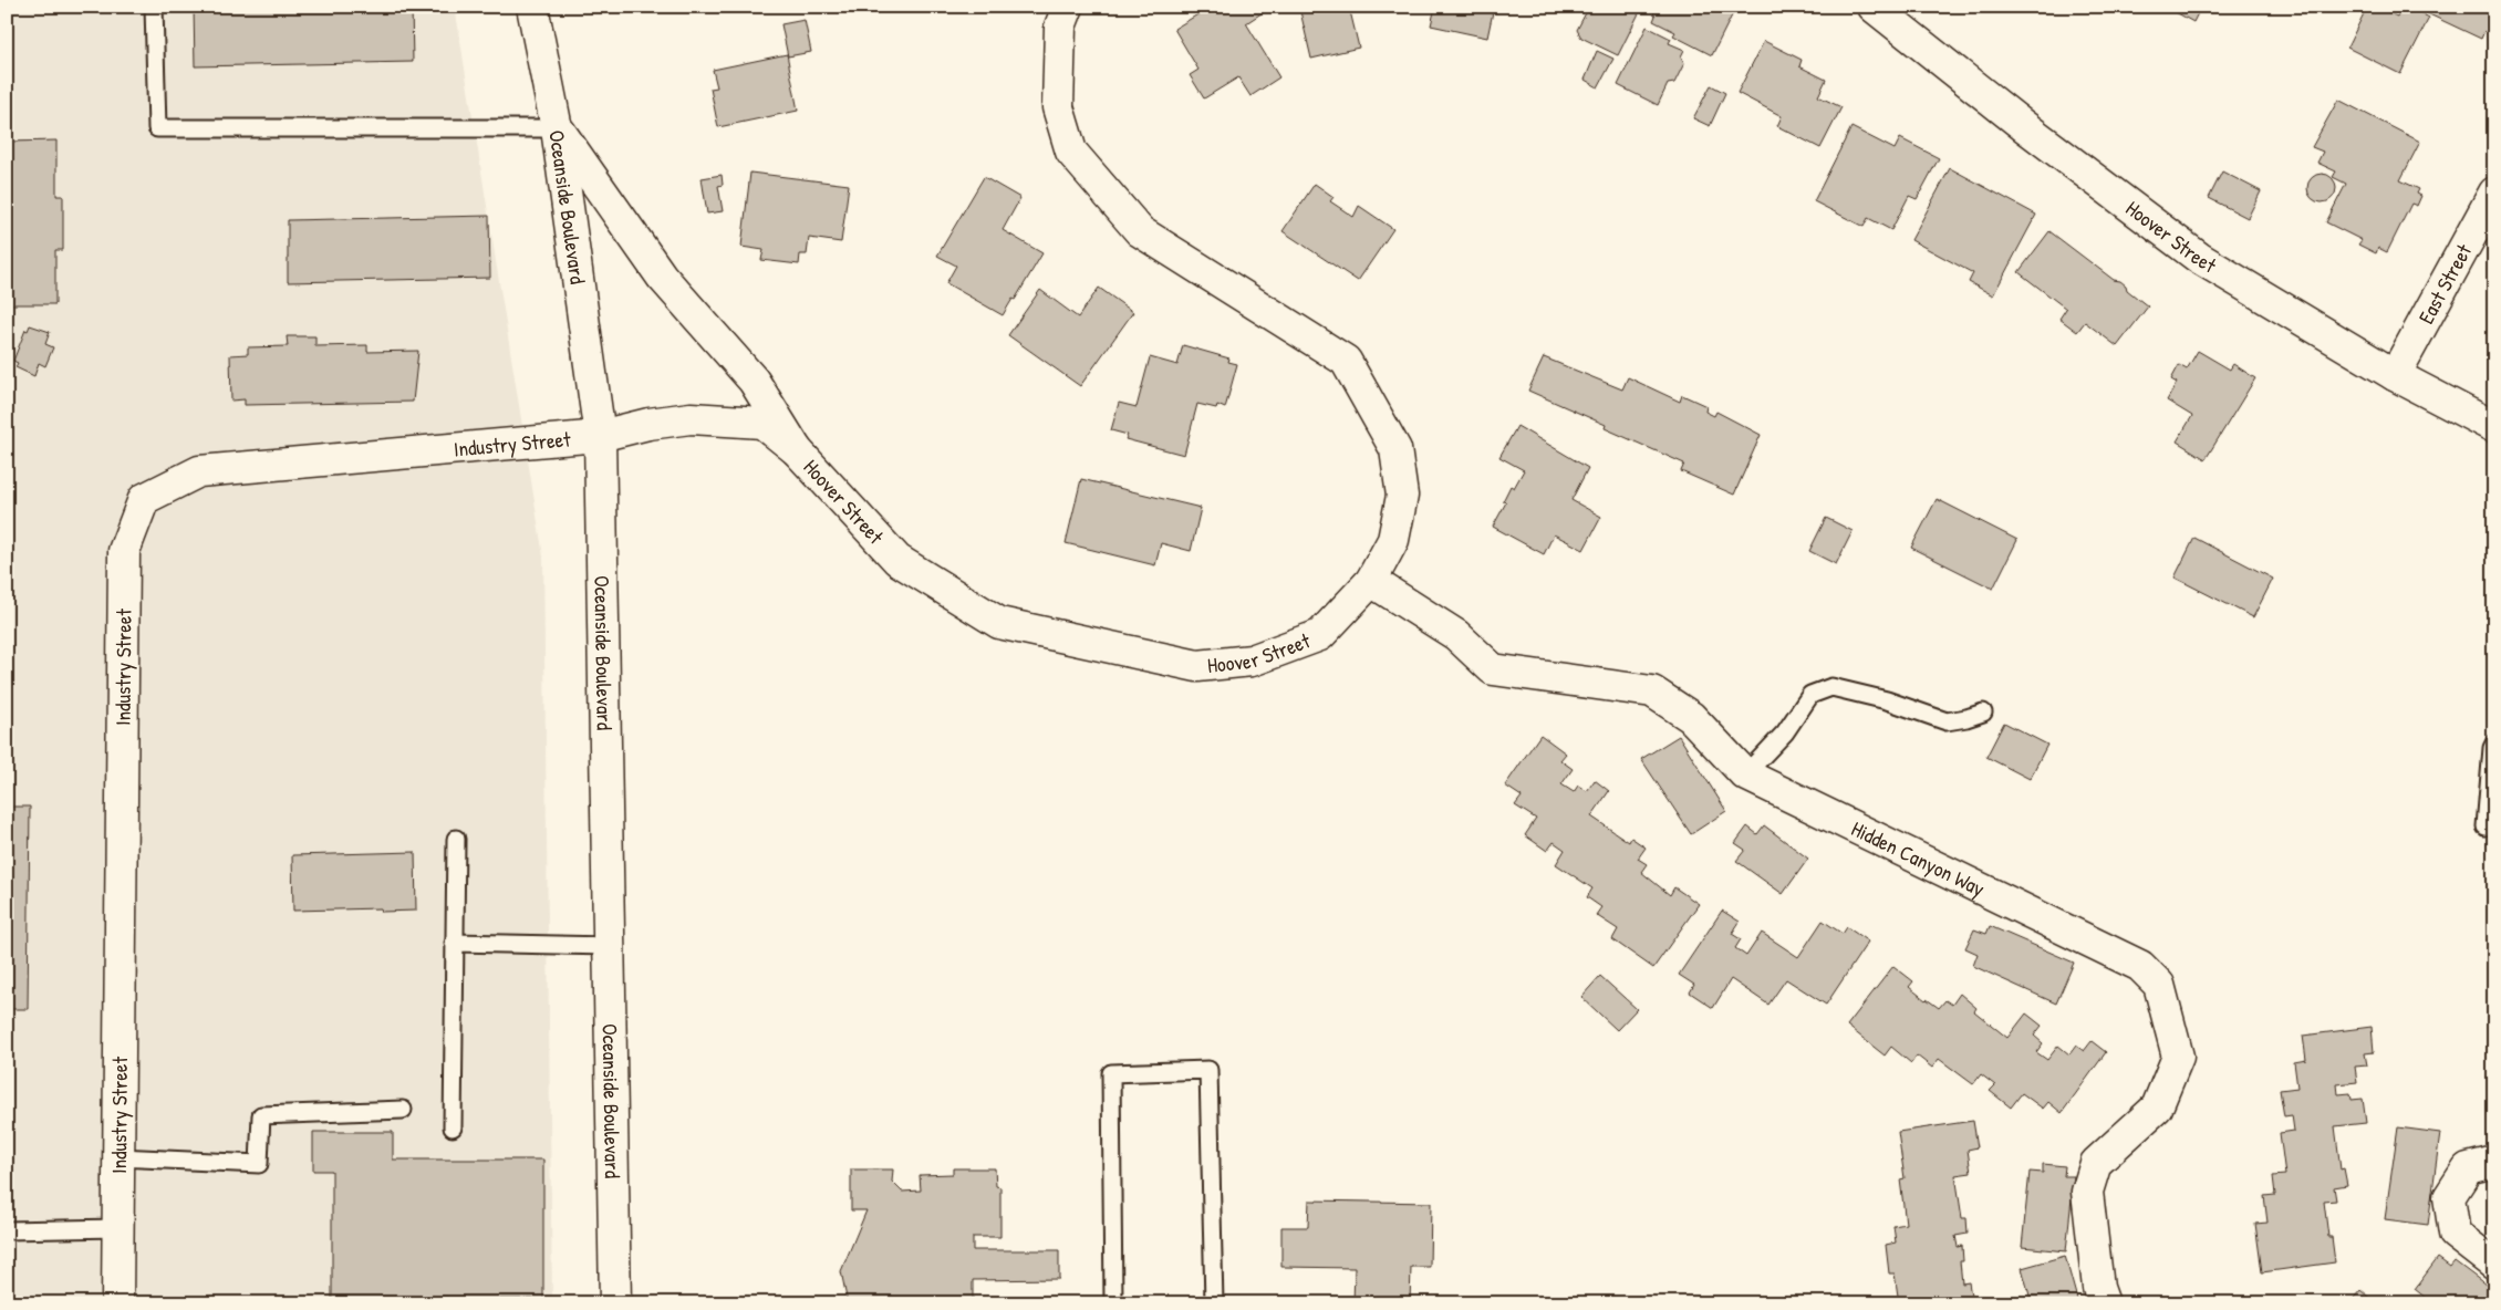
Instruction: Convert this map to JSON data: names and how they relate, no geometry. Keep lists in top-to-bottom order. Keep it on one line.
{"streets":{"street":["Oceanside Boulevard","Hoover Street","East Street","Industry Street","Hidden Canyon Way"]},"crossings":[["Oceanside Boulevard","Hoover Street"],["Oceanside Boulevard","Industry Street"],["Hoover Street","East Street"],["Hoover Street","Industry Street"],["Hoover Street","Hidden Canyon Way"]]}
